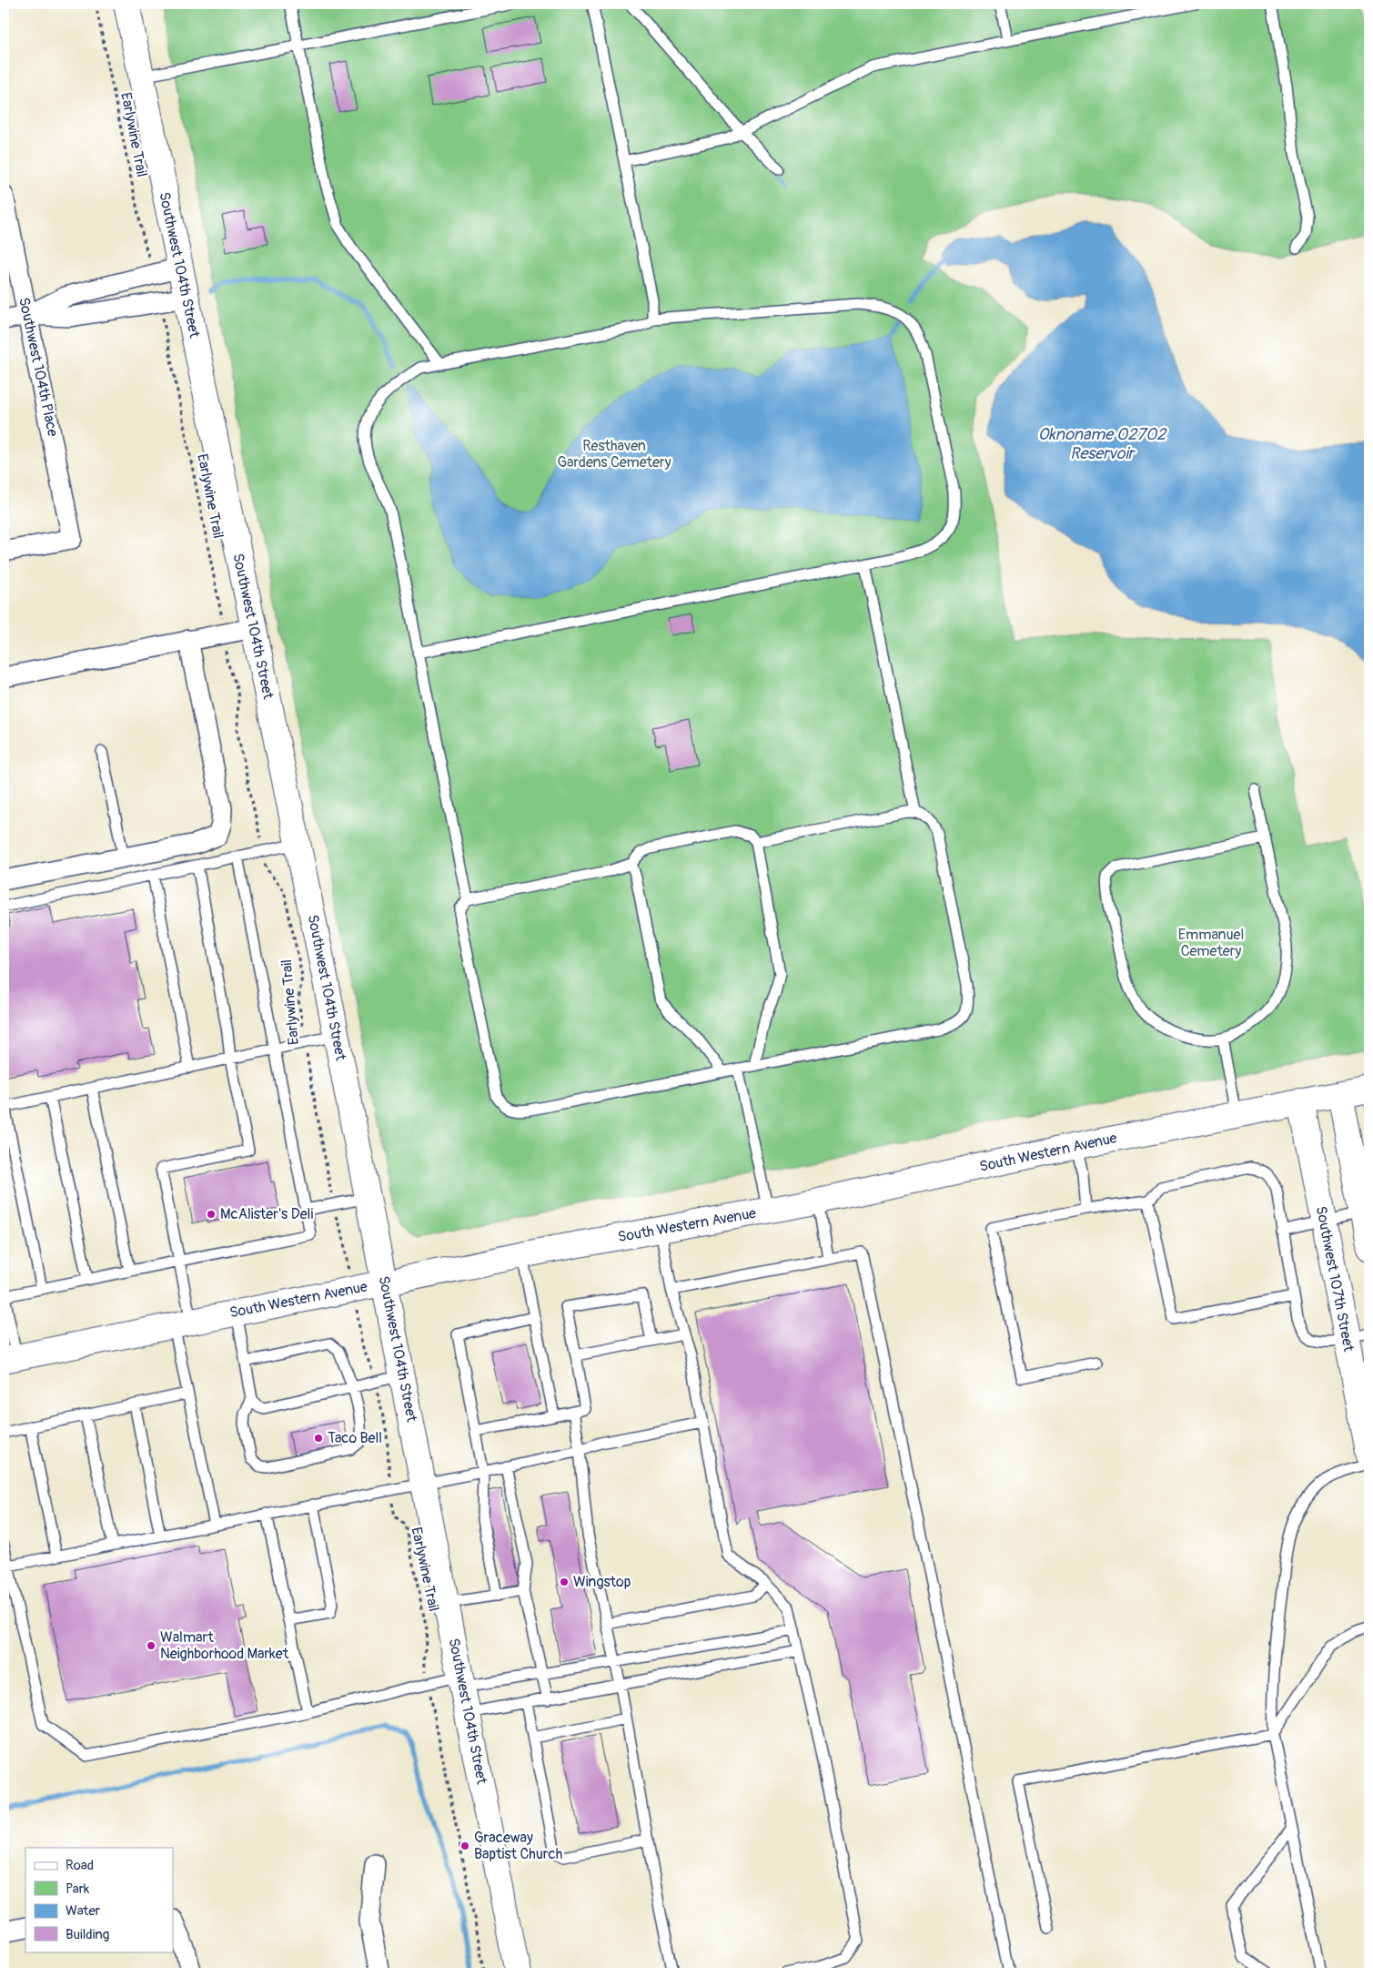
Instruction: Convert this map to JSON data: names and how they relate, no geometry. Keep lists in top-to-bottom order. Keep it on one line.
{"streets":{"main road":["Southwest 104th Street","South Western Avenue","Southwest 107th Street"],"street":["Southwest 104th Place"],"path":["Earlywine Trail"]},"crossings":[["Earlywine Trail","South Western Avenue"],["Southwest 104th Street","South Western Avenue"],["South Western Avenue","Southwest 107th Street"]],"water":["Oknoname 02702 Reservoir"],"parks":["Resthaven Gardens Cemetery","Emmanuel Cemetery"],"places":["McAlister's Deli","Taco Bell","Wingstop","Walmart Neighborhood Market","Graceway Baptist Church"],"legend":["Road","Park","Water","Building"]}
